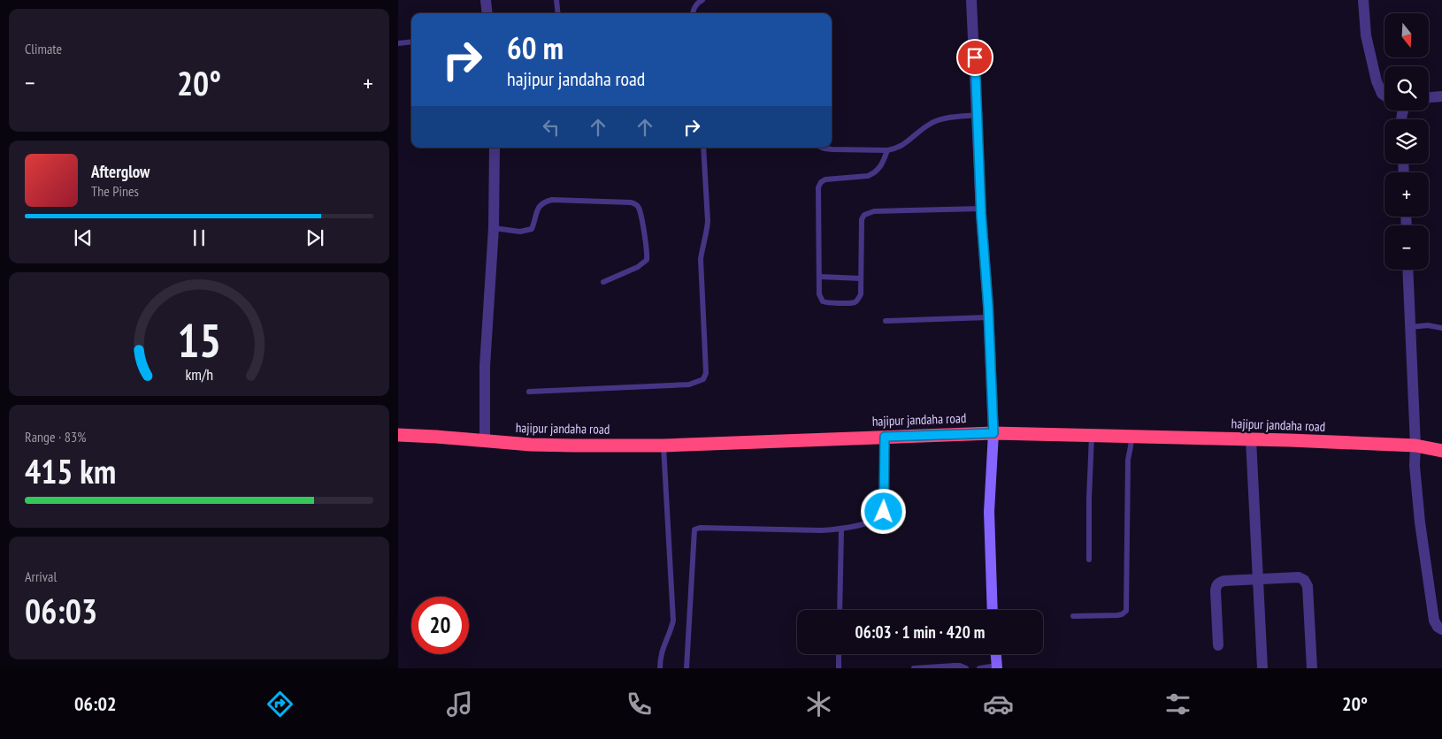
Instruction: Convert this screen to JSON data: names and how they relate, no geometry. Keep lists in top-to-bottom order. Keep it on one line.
{"streets":{"highway":["hajipur jandaha road"]},"north":"bottom","page":{"tile":["Climate",["Range · 83%","415 km"],["Arrival","06:03"]],"map_buttons":["+","−"],"turn":["60 m","hajipur jandaha road"],"heat":["−","20°","+"],"song":["Afterglow","The Pines"],"limit":"20","trip":"06:03 · 1 min · 420 m","tabs":["06:02","20°"],"gauge":["15","km/h"]}}
